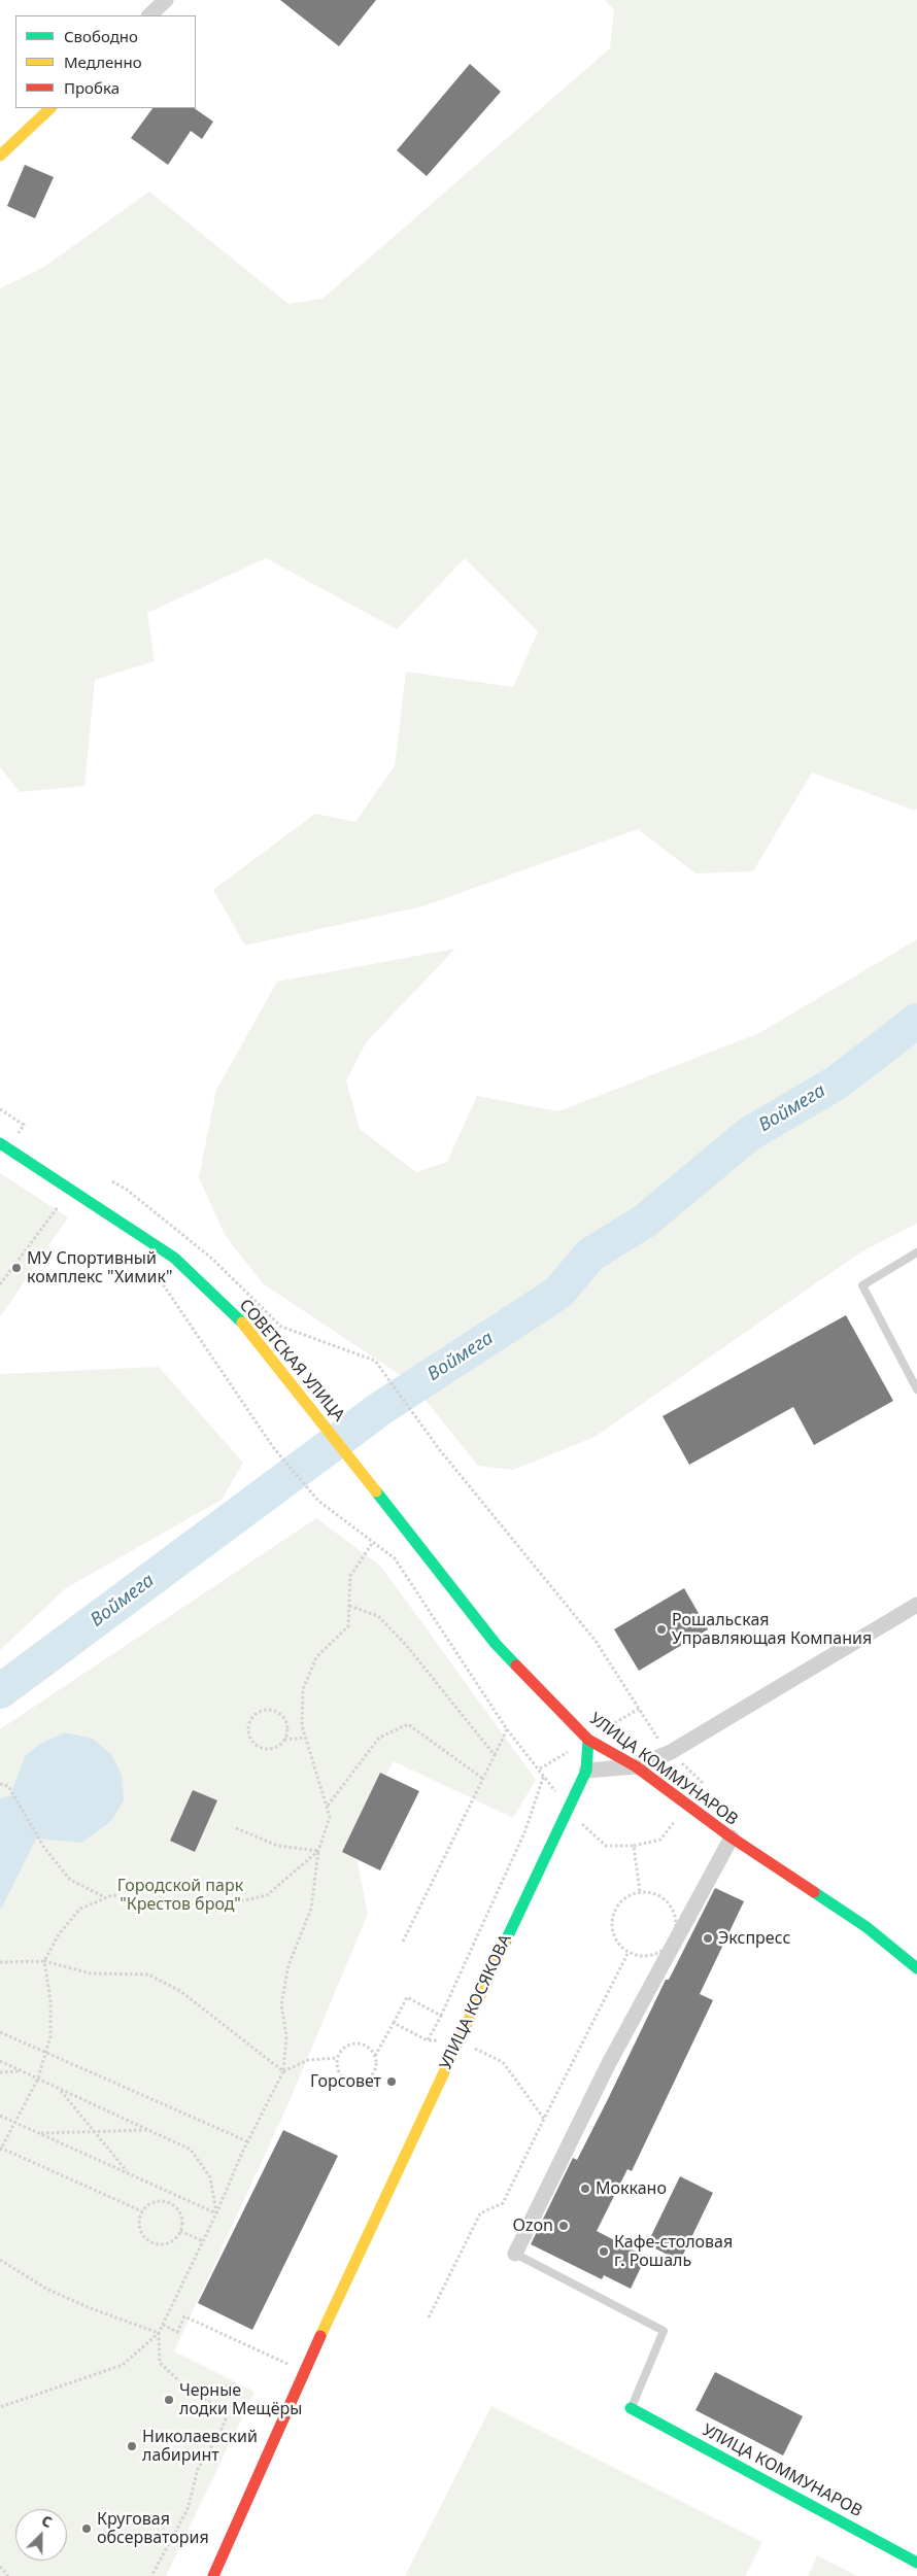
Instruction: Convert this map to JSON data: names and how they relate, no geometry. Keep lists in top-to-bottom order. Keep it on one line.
{"streets":{"street":["СОВЕТСКАЯ УЛИЦА","УЛИЦА КОММУНАРОВ","УЛИЦА КОСЯКОВА"]},"crossings":[["СОВЕТСКАЯ УЛИЦА","УЛИЦА КОММУНАРОВ"],["УЛИЦА КОММУНАРОВ","УЛИЦА КОСЯКОВА"]],"water":["Воймега"],"parks":["Городской парк \"Крестов брод\""],"places":["МУ Спортивный комплекс \"Химик\"","Рошальская Управляющая Компания","Экспресс","Горсовет","Моккано","Ozon","Кафе-столовая г. Рошаль","Черные лодки Мещёры","Николаевский лабиринт","Круговая обсерватория"],"legend":["Свободно","Медленно","Пробка"],"north":"top right"}
